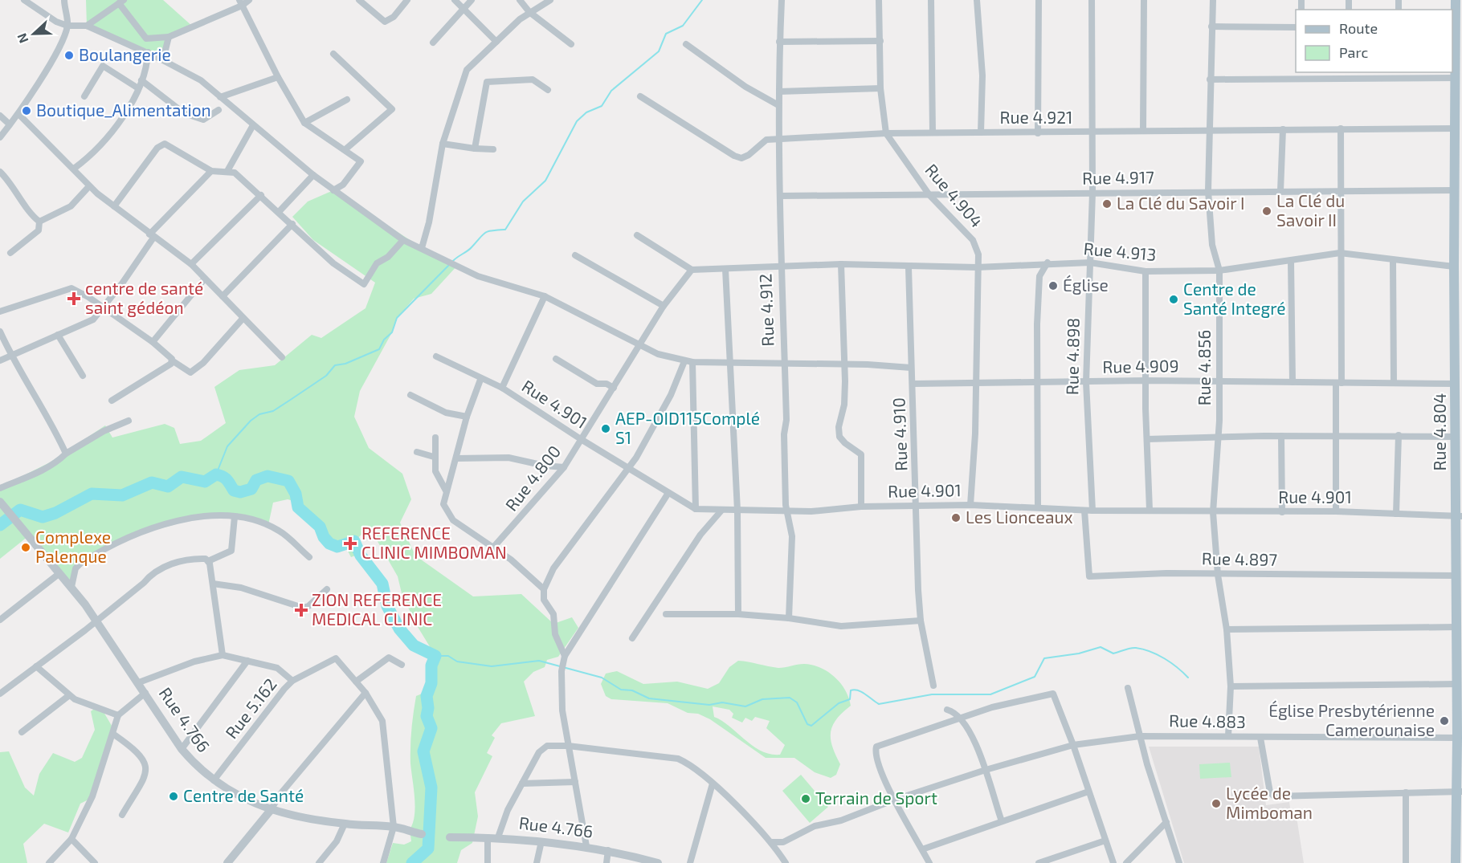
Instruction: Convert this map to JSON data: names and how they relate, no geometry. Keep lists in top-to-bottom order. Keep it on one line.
{"streets":{"main road":["Rue 4.804"],"street":["Rue 4.921","Rue 4.917","Rue 4.904","Rue 4.913","Rue 4.912","Rue 4.898","Rue 4.909","Rue 4.856","Rue 4.901","Rue 4.910","Rue 4.800","Rue 4.897","Rue 5.162","Rue 4.766","Rue 4.883"]},"crossings":[["Rue 4.921","Rue 4.904"],["Rue 4.921","Rue 4.912"],["Rue 4.921","Rue 4.898"],["Rue 4.921","Rue 4.856"],["Rue 4.921","Rue 4.804"],["Rue 4.917","Rue 4.904"],["Rue 4.917","Rue 4.912"],["Rue 4.917","Rue 4.898"],["Rue 4.917","Rue 4.856"],["Rue 4.917","Rue 4.804"],["Rue 4.904","Rue 4.913"],["Rue 4.904","Rue 4.909"],["Rue 4.904","Rue 4.901"],["Rue 4.913","Rue 4.912"],["Rue 4.913","Rue 4.898"],["Rue 4.913","Rue 4.856"],["Rue 4.913","Rue 4.804"],["Rue 4.913","Rue 4.910"],["Rue 4.912","Rue 4.901"],["Rue 4.898","Rue 4.909"],["Rue 4.898","Rue 4.901"],["Rue 4.909","Rue 4.856"],["Rue 4.909","Rue 4.804"],["Rue 4.909","Rue 4.910"],["Rue 4.856","Rue 4.901"],["Rue 4.856","Rue 4.897"],["Rue 4.856","Rue 4.883"],["Rue 4.901","Rue 4.804"],["Rue 4.901","Rue 4.910"],["Rue 4.901","Rue 4.800"],["Rue 4.901","Rue 4.897"],["Rue 4.804","Rue 4.897"],["Rue 4.804","Rue 4.883"],["Rue 5.162","Rue 4.766"]],"places":{"other":["Boulangerie","Boutique_Alimentation","La Clé du Savoir I","La Clé du Savoir II","Église","Centre de Santé Integré","AEP-OID115Complé S1","Les Lionceaux","Complexe Palenque","Église Presbytérienne Camerounaise","Centre de Santé","Terrain de Sport","Lycée de Mimboman"],"health":["centre de santé saint gédéon","REFERENCE CLINIC MIMBOMAN","ZION REFERENCE MEDICAL CLINIC"]},"legend":["Route","Parc"],"north":"left"}
